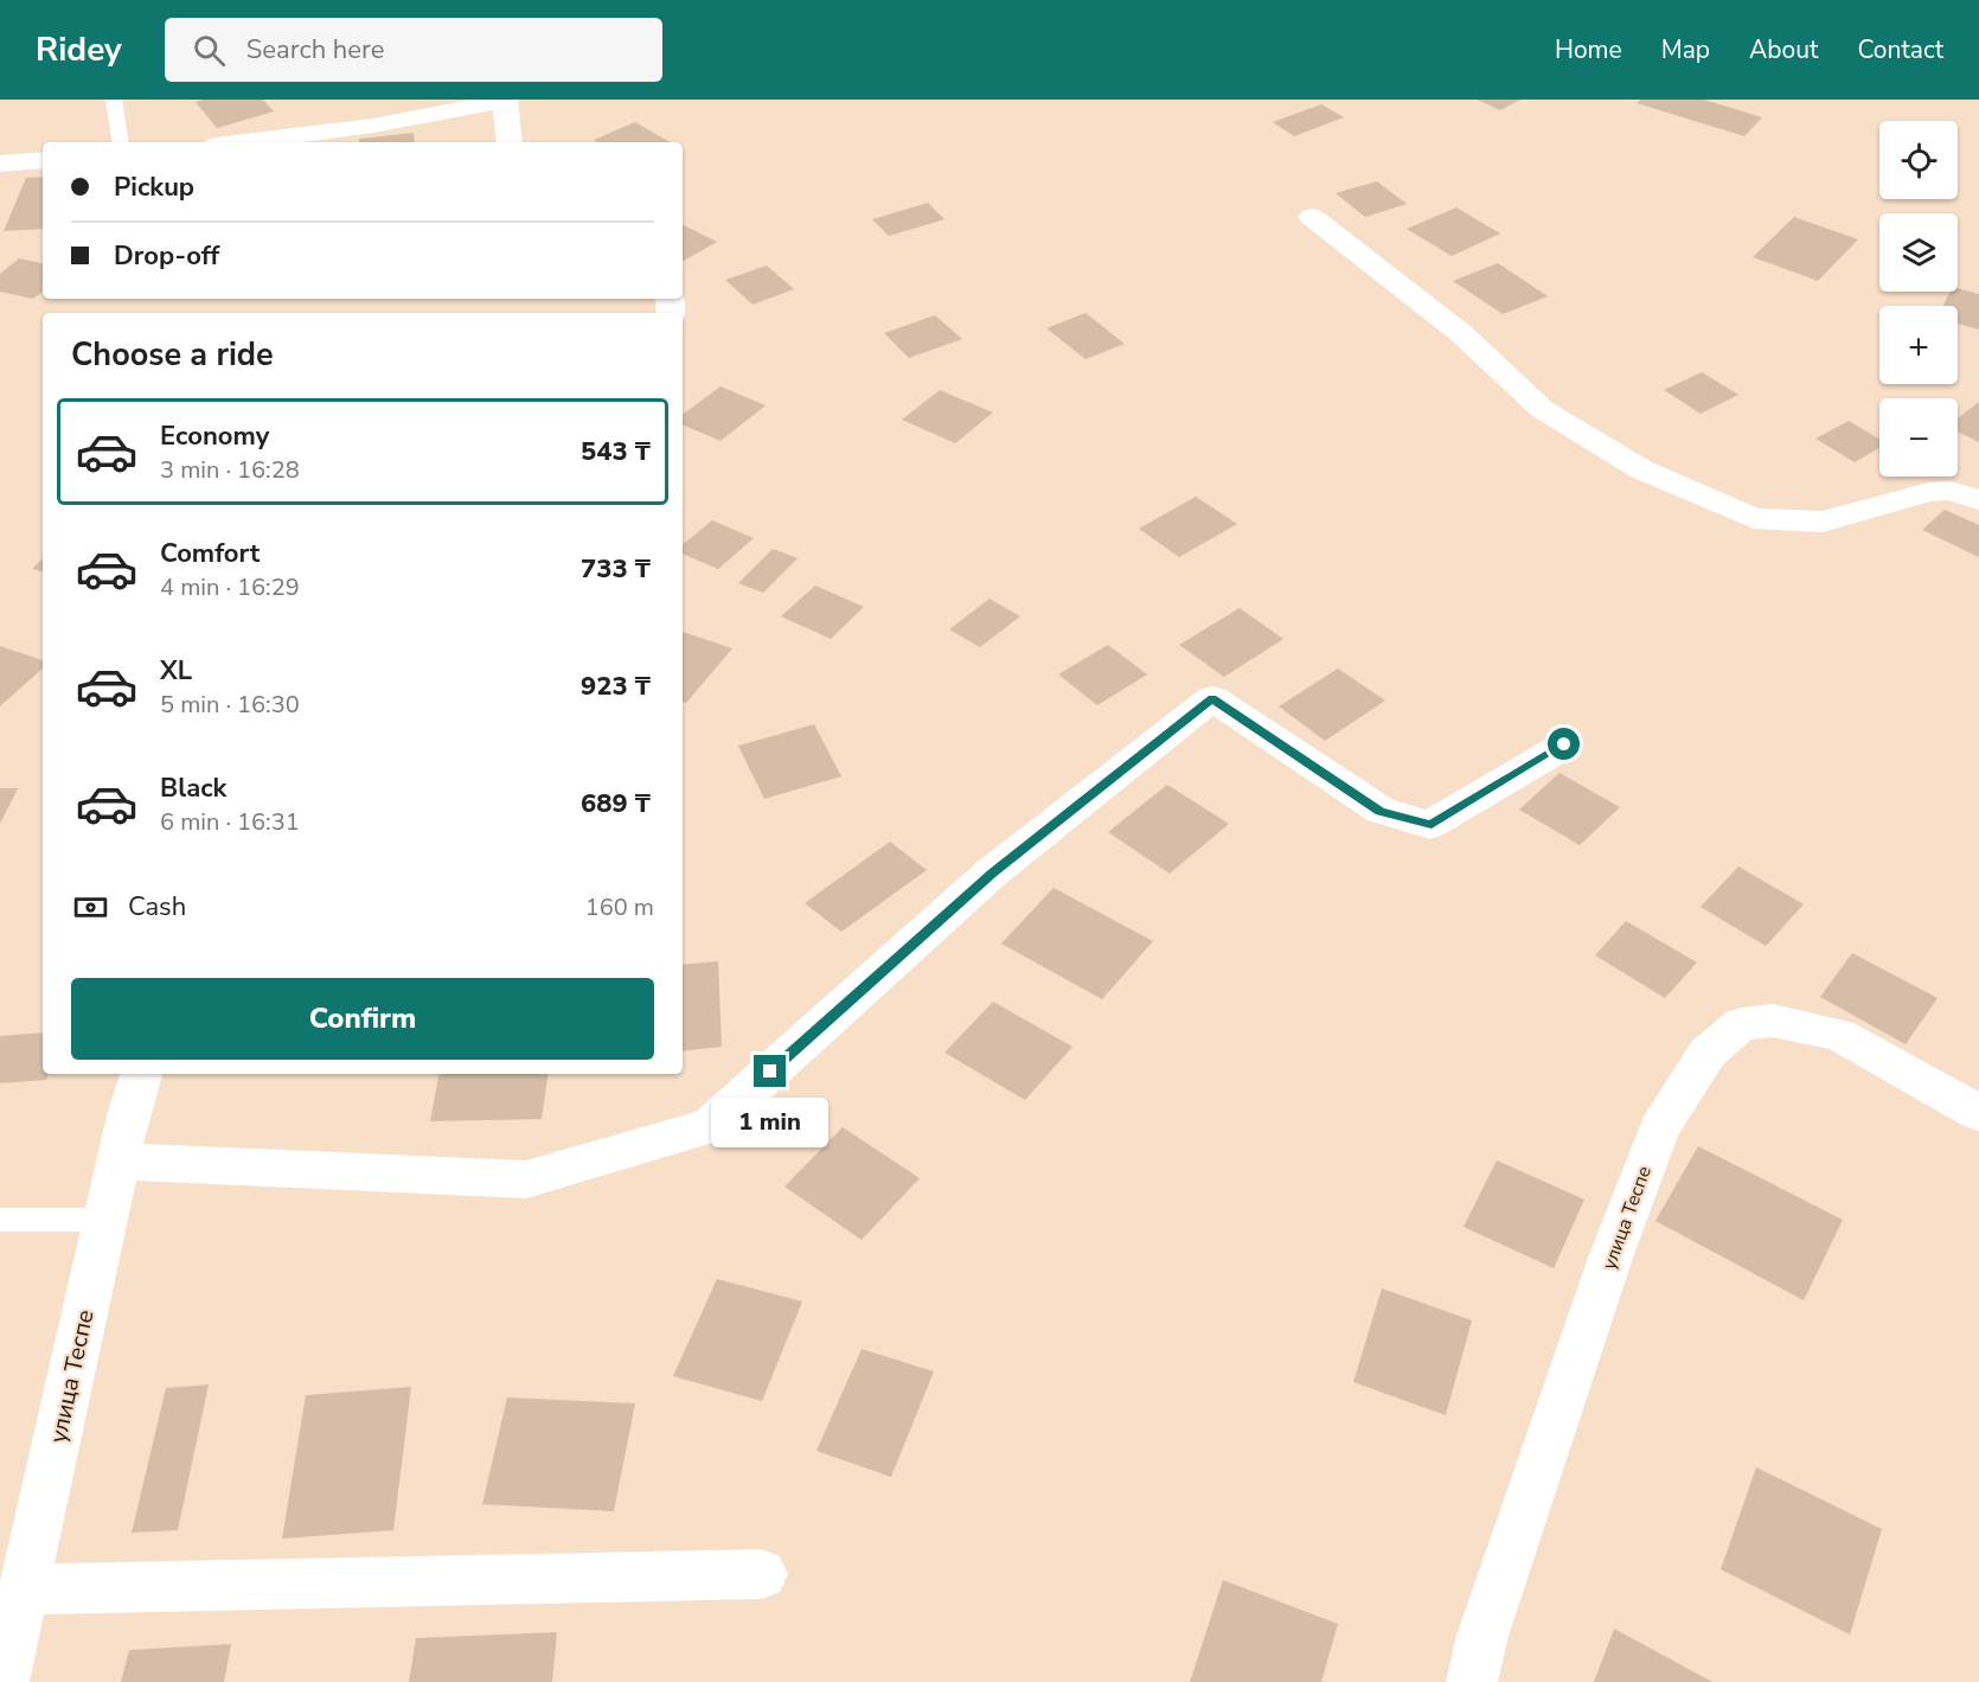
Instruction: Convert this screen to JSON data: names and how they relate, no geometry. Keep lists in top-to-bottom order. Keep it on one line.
{"streets":{"street":["улица Теспе"]},"page":{"header":"Ridey","search":"Search here","nav":["Home","Map","About","Contact"],"map_buttons":["+","−"],"banner":["Pickup","Drop-off"],"heading":"Choose a ride","list":[{"name":"Economy","note":"3 min · 16:28","value":"543 ₸"},{"name":"Comfort","note":"4 min · 16:29","value":"733 ₸"},{"name":"XL","note":"5 min · 16:30","value":"923 ₸"},{"name":"Black","note":"6 min · 16:31","value":"689 ₸"}],"pay":["Cash","160 m"],"buttons":"Confirm","bubble":"1 min"}}
